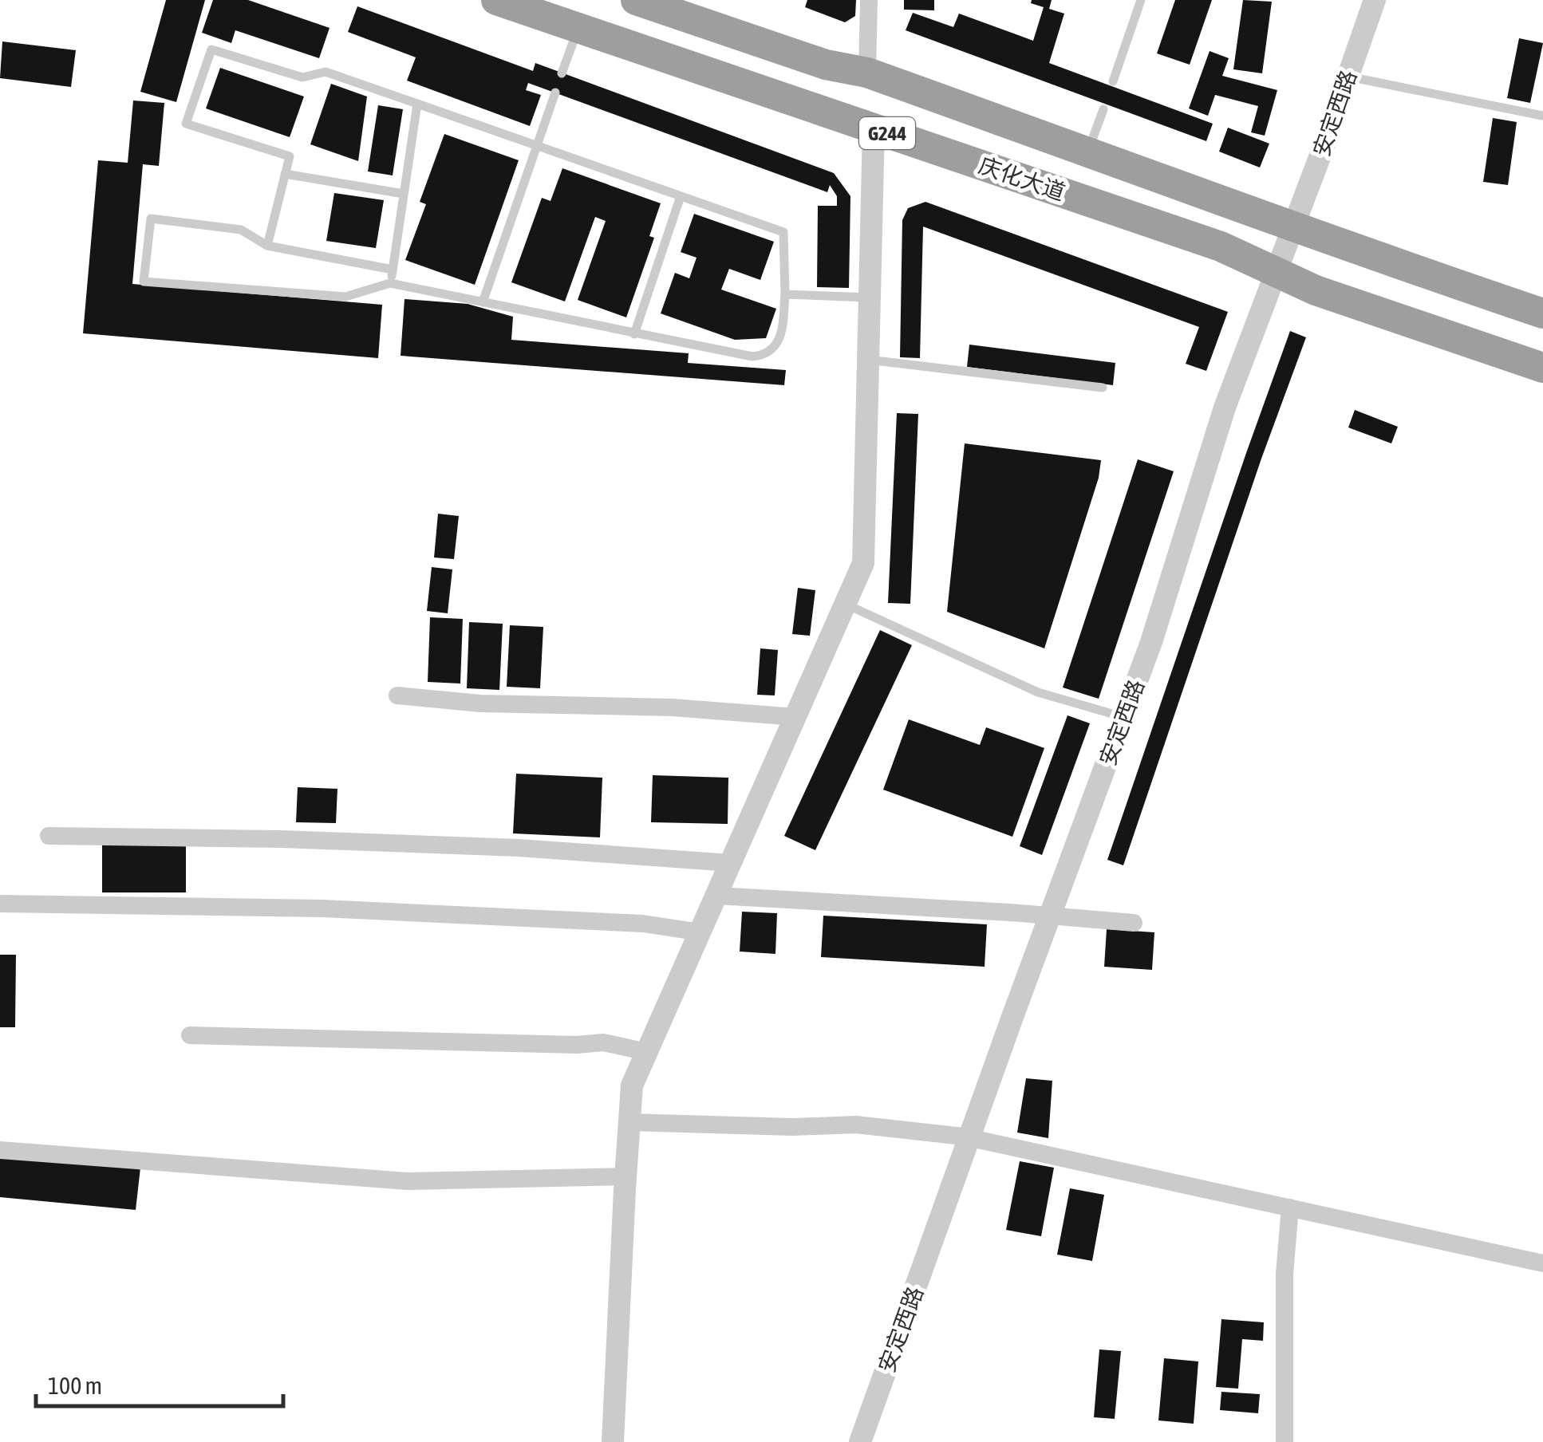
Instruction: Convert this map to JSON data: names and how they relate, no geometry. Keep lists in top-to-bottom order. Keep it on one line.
{"streets":{"highway":["G244","庆化大道"],"street":["安定西路"]},"crossings":[["安定西路","G244"],["安定西路","庆化大道"]],"scale_bar":"100 m"}
